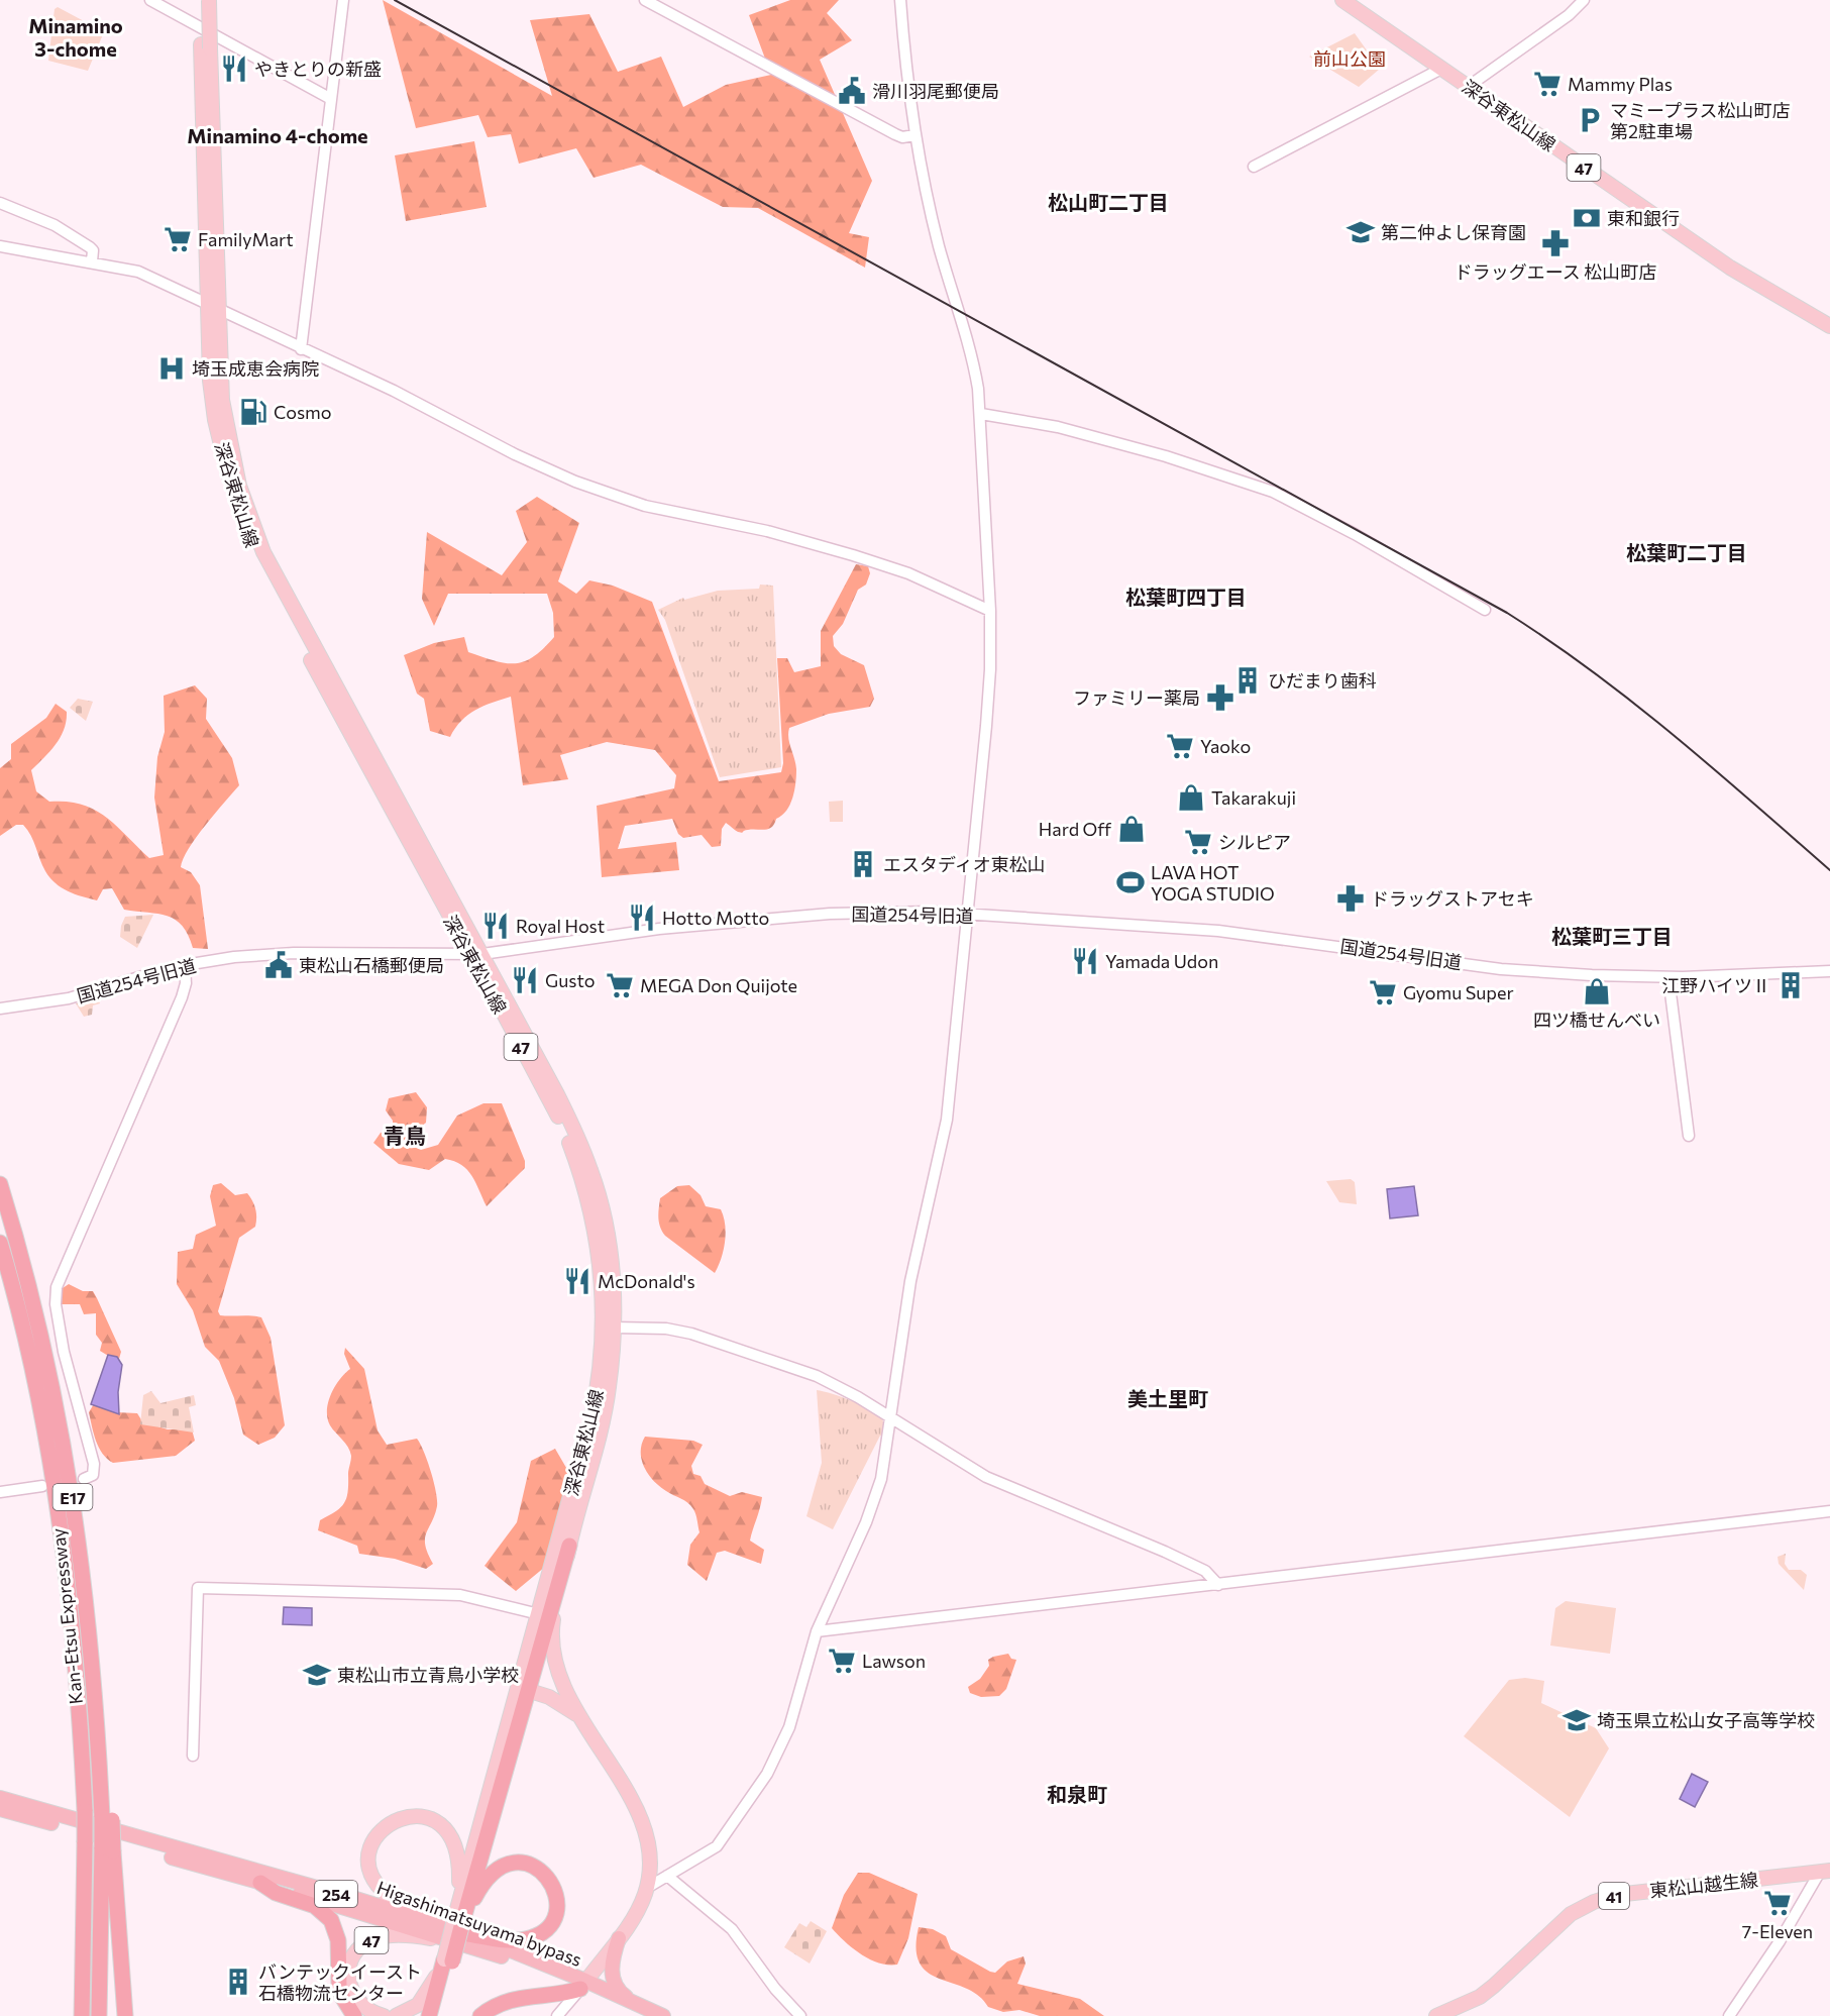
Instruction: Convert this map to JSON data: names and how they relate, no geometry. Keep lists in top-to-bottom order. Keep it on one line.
{"streets":{"highway":["E17","Kan-Etsu Expressway","254","Higashimatsuyama bypass"],"main road":["深谷東松山線","47","東松山越生線","41"],"street":["国道254号旧道"]},"crossings":[["深谷東松山線","国道254号旧道"],["深谷東松山線","Higashimatsuyama bypass"],["47","Higashimatsuyama bypass"]],"districts":["Minamino 3-chome","Minamino 4-chome","松山町二丁目","松葉町二丁目","松葉町四丁目","松葉町三丁目","青鳥","美土里町","和泉町"],"parks":["前山公園"],"places":{"restaurant":["やきとりの新盛","Hotto Motto","Royal Host","Yamada Udon","Gusto","McDonald's"],"supermarket":["Mammy Plas","FamilyMart","Yaoko","シルピア","MEGA Don Quijote","Gyomu Super","Lawson","7-Eleven"],"public building":["滑川羽尾郵便局","東松山石橋郵便局"],"parking":["マミープラス松山町店 第2駐車場"],"bank":["東和銀行"],"school or university":["第二仲よし保育園","東松山市立青鳥小学校","埼玉県立松山女子高等学校"],"pharmacy":["ドラッグエース 松山町店","ファミリー薬局","ドラッグストアセキ"],"hospital":["埼玉成恵会病院"],"fuel station":["Cosmo"],"building":["ひだまり歯科","エスタディオ東松山","江野ハイツⅡ","バンテックイースト 石橋物流センター"],"shop":["Takarakuji","Hard Off","四ツ橋せんべい"],"sports":["LAVA HOT YOGA STUDIO"]}}
